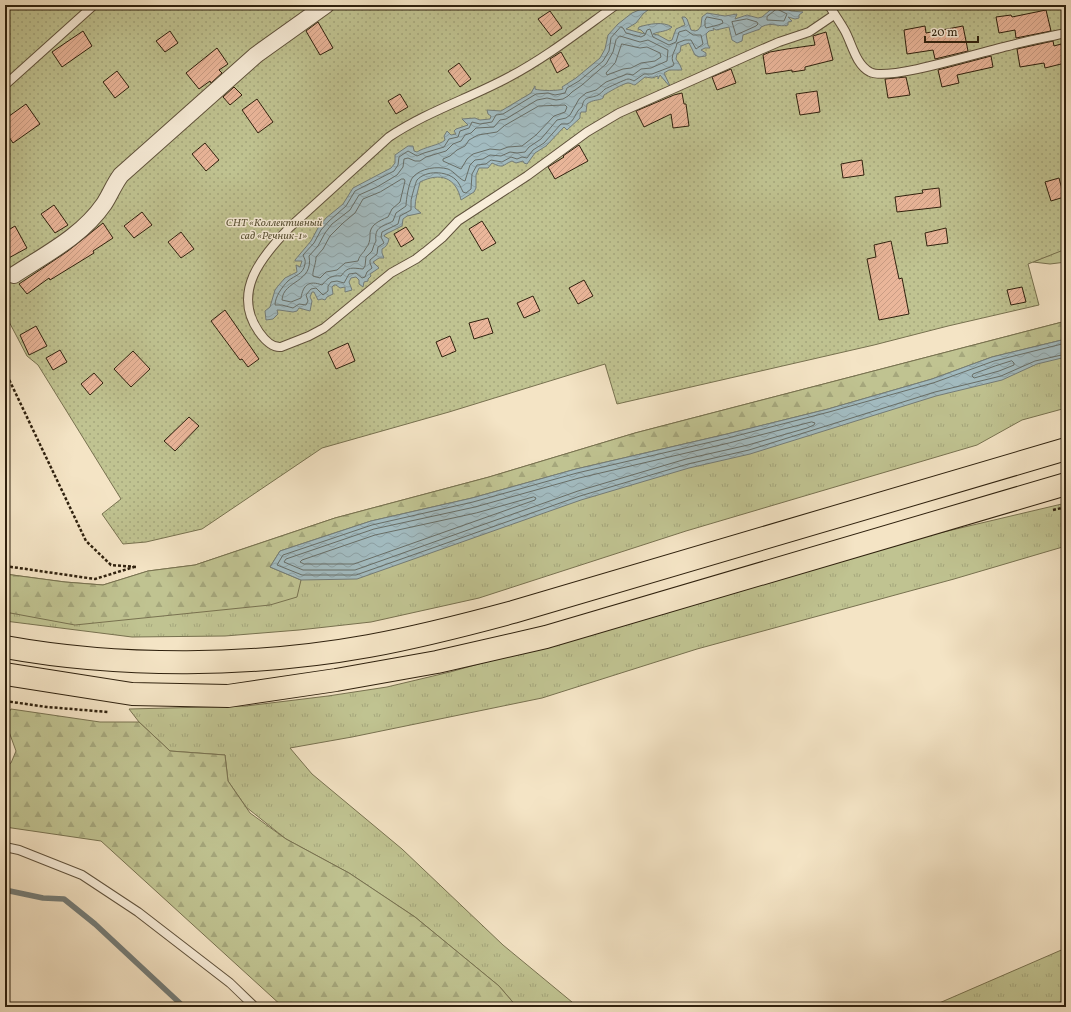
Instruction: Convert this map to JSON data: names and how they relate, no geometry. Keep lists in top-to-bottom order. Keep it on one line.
{"parks":["СНТ «Коллективный сад «Речник-1»"],"scale_bar":"20 m"}
